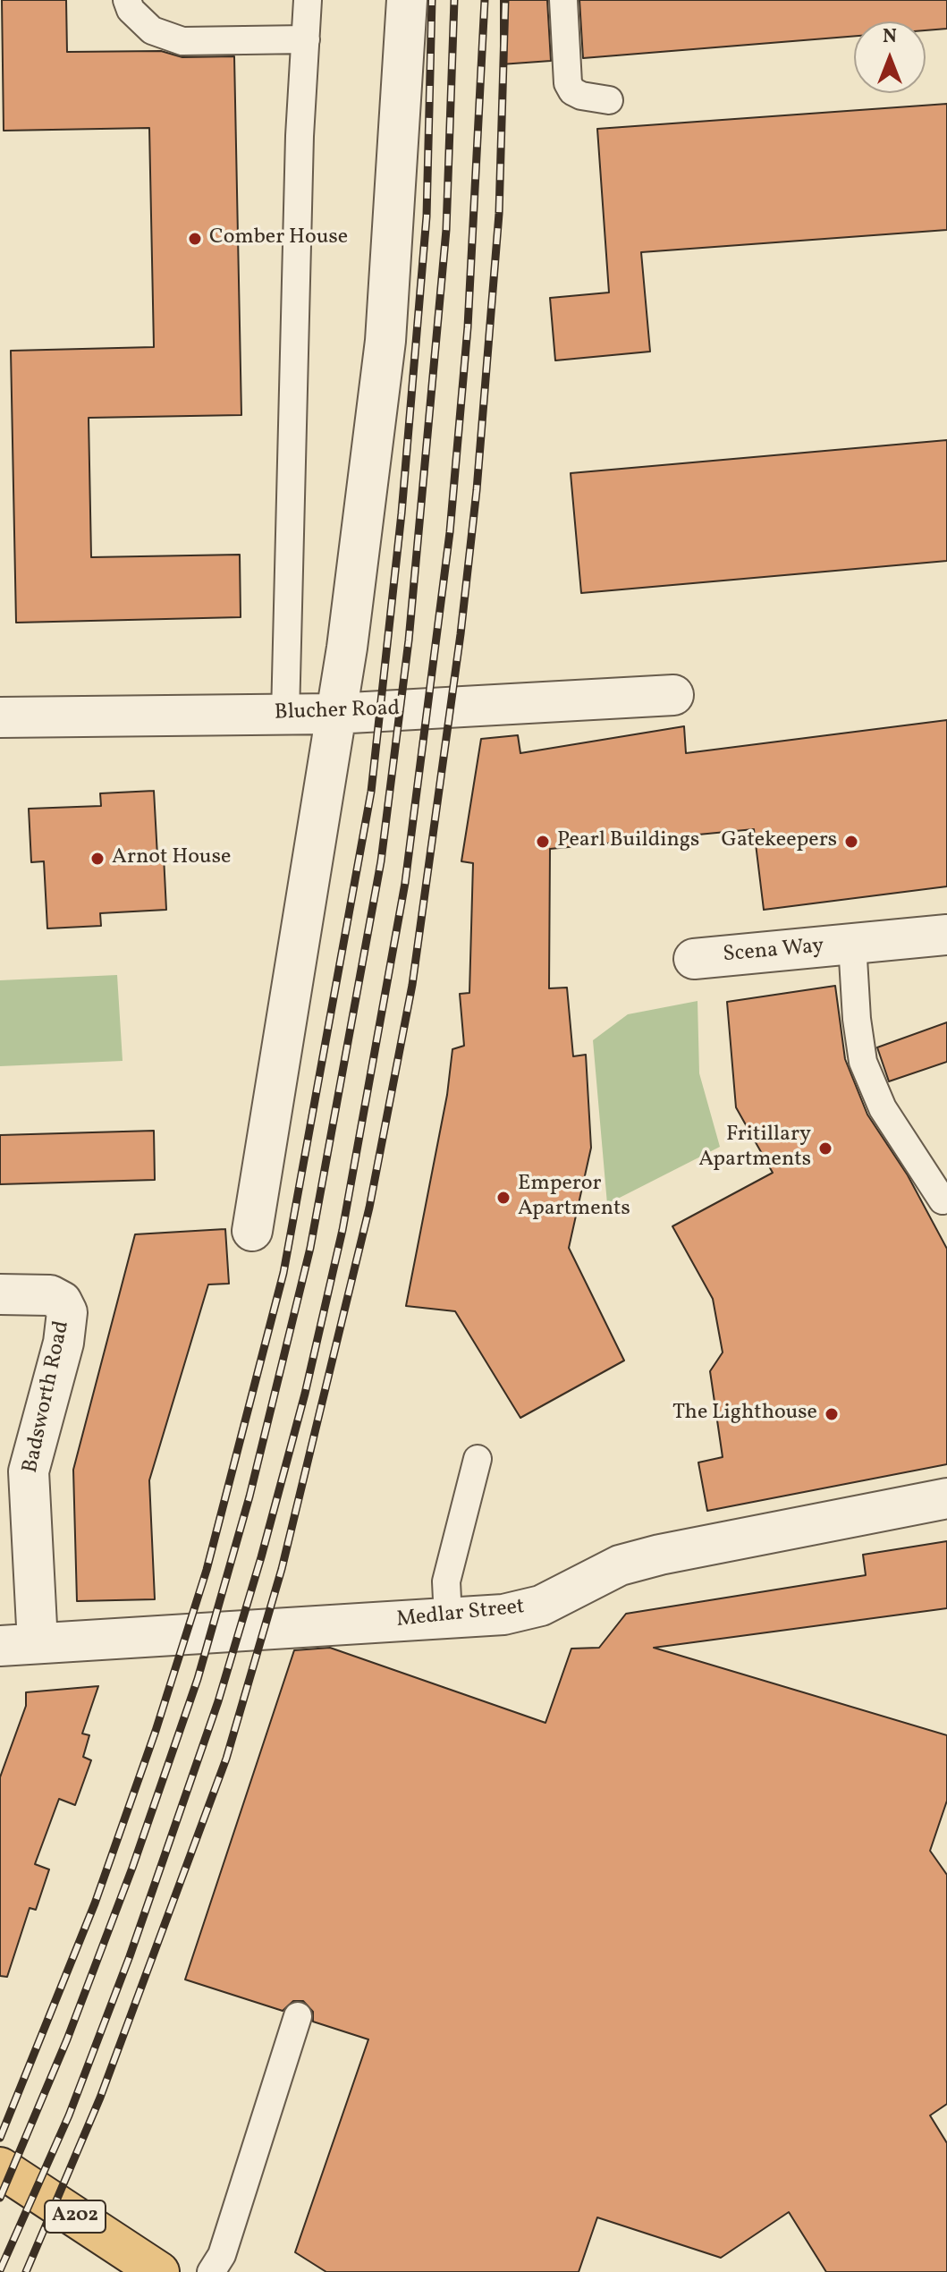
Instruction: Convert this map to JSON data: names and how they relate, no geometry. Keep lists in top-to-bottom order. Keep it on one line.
{"streets":{"highway":["A202"],"street":["Blucher Road","Scena Way","Badsworth Road","Medlar Street"]},"crossings":[["Badsworth Road","Medlar Street"]],"places":["Comber House","Pearl Buildings","Gatekeepers","Arnot House","Fritillary Apartments","Emperor Apartments","The Lighthouse"],"north":"top"}
